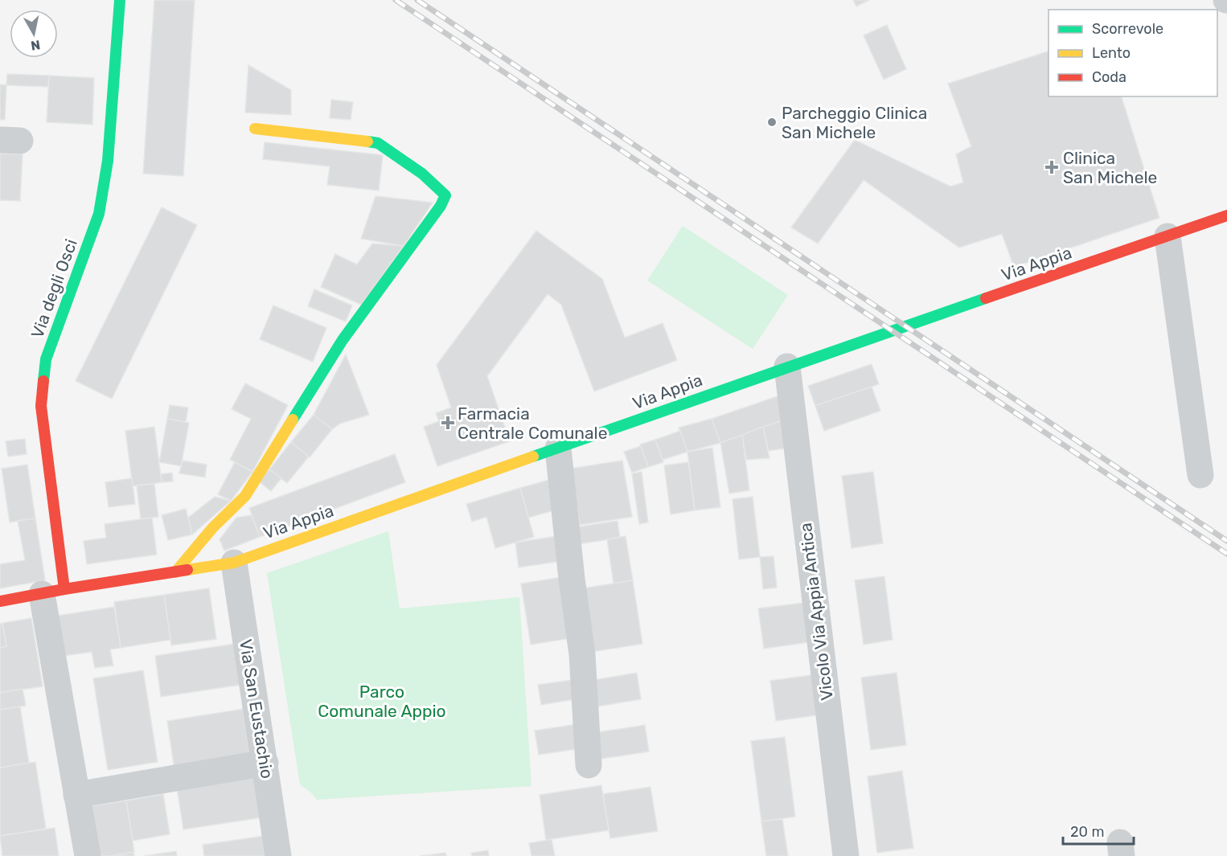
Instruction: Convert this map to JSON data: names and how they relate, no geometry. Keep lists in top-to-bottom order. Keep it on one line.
{"streets":{"street":["Via Appia","Via degli Osci","Vicolo Via Appia Antica","Via San Eustachio"]},"crossings":[["Via Appia","Via degli Osci"],["Via Appia","Vicolo Via Appia Antica"],["Via Appia","Via San Eustachio"]],"parks":["Parco Comunale Appio"],"places":{"other":["Parcheggio Clinica San Michele"],"health":["Clinica San Michele","Farmacia Centrale Comunale"]},"legend":["Scorrevole","Lento","Coda"],"scale_bar":"20 m","north":"bottom"}
